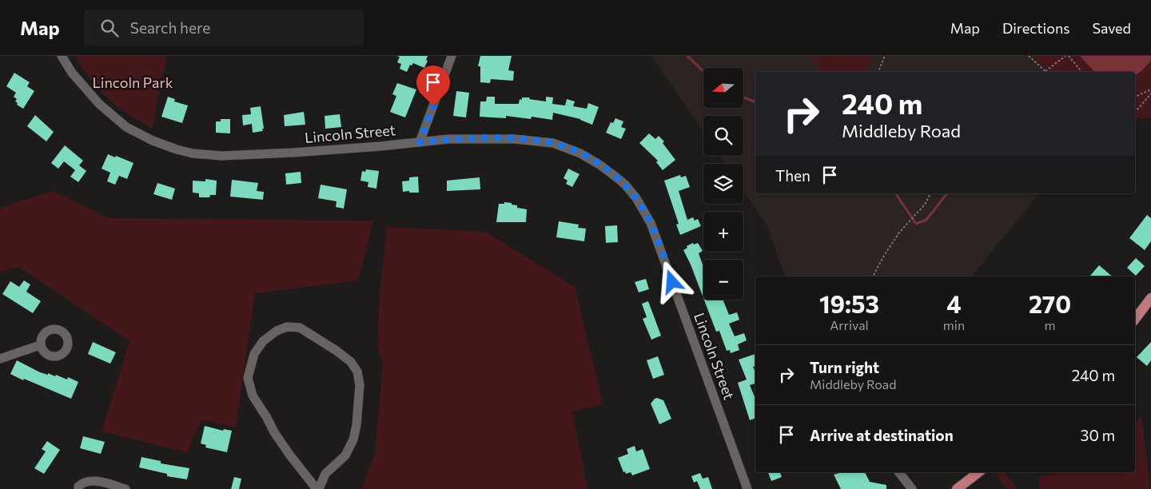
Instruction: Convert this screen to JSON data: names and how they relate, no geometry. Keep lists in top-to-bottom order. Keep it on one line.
{"streets":{"street":["Lincoln Street"]},"parks":["Lincoln Park"],"north":"left","page":{"header":"Map","search":"Search here","nav":["Map","Directions","Saved"],"map_buttons":["+","−"],"turn":["240 m","Middleby Road"],"then":"Then","eta":["19:53","Arrival","4","min","270","m"],"list":[{"name":"Turn right","note":"Middleby Road","value":"240 m"},{"name":"Arrive at destination","value":"30 m"}]}}
